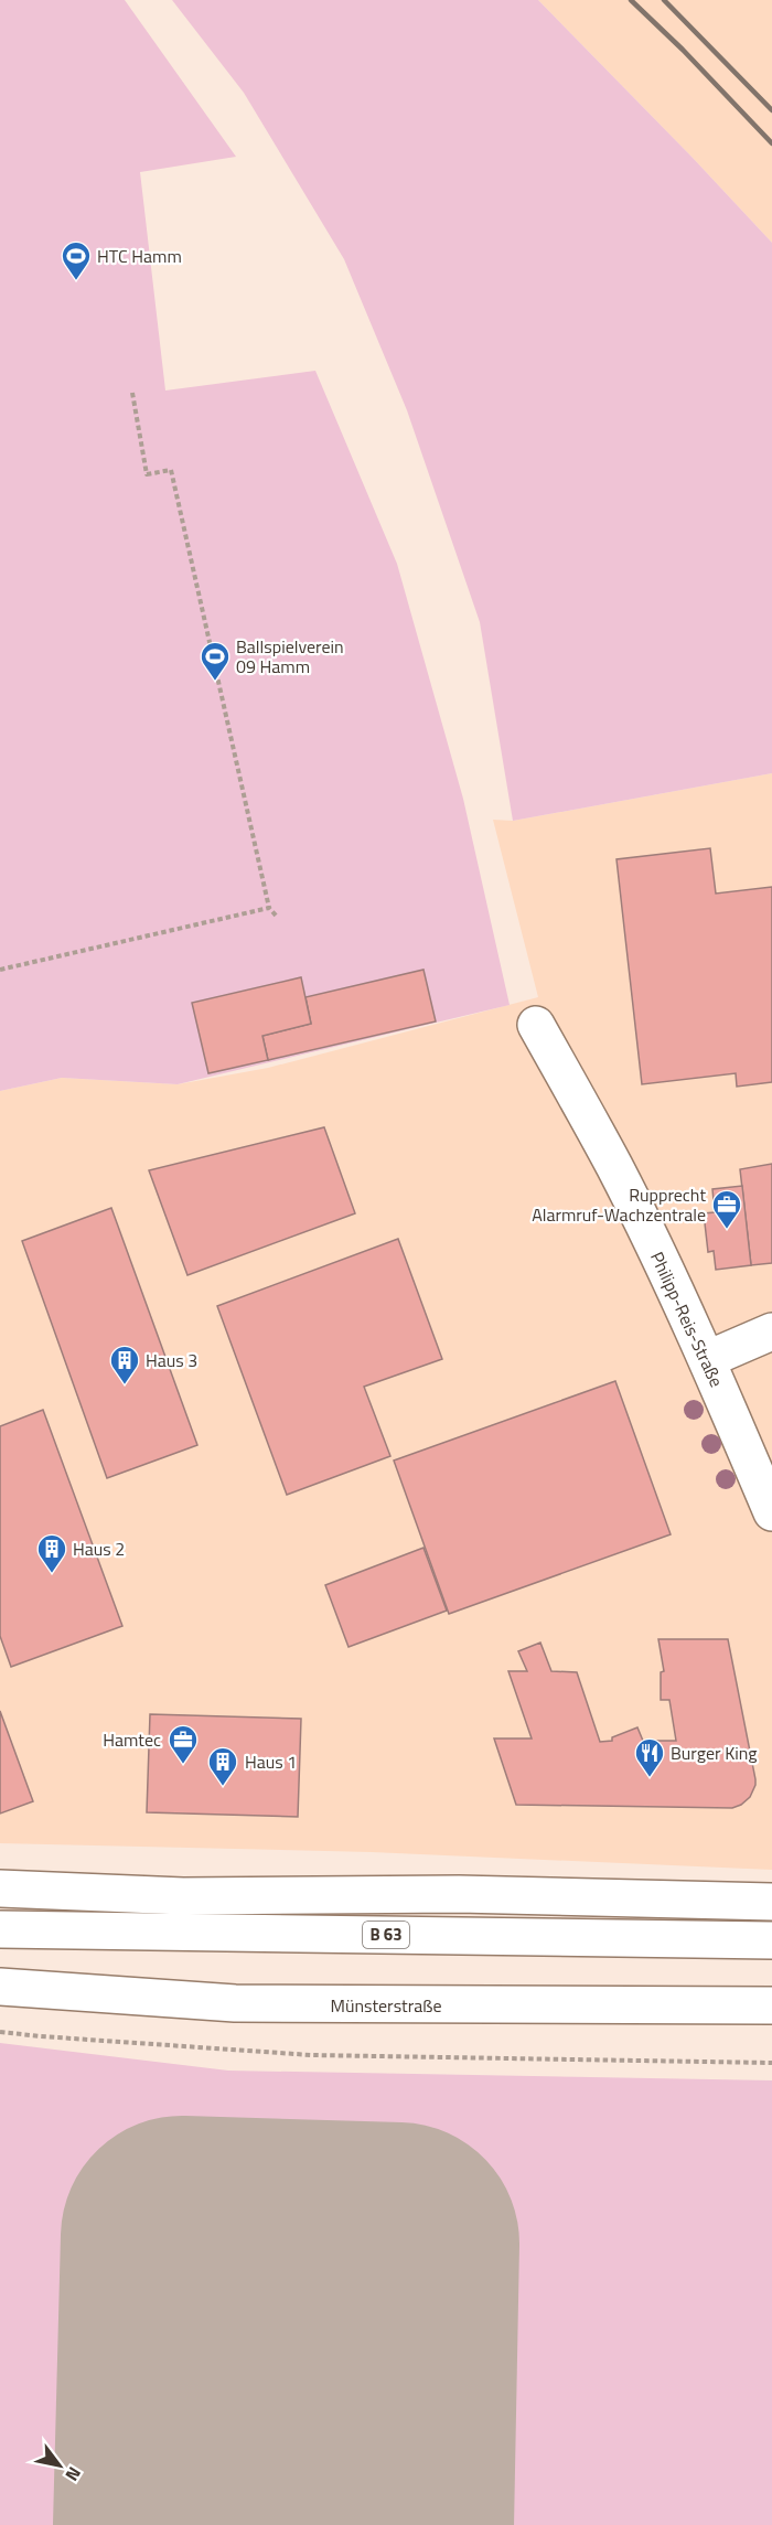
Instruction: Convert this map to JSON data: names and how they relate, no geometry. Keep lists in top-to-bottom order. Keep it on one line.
{"streets":{"main road":["Philipp-Reis-Straße","B 63","Münsterstraße"]},"places":{"sports":["HTC Hamm","Ballspielverein 09 Hamm"],"office":["Rupprecht Alarmruf-Wachzentrale","Hamtec"],"building":["Haus 3","Haus 2","Haus 1"],"restaurant":["Burger King"]},"north":"bottom right"}
